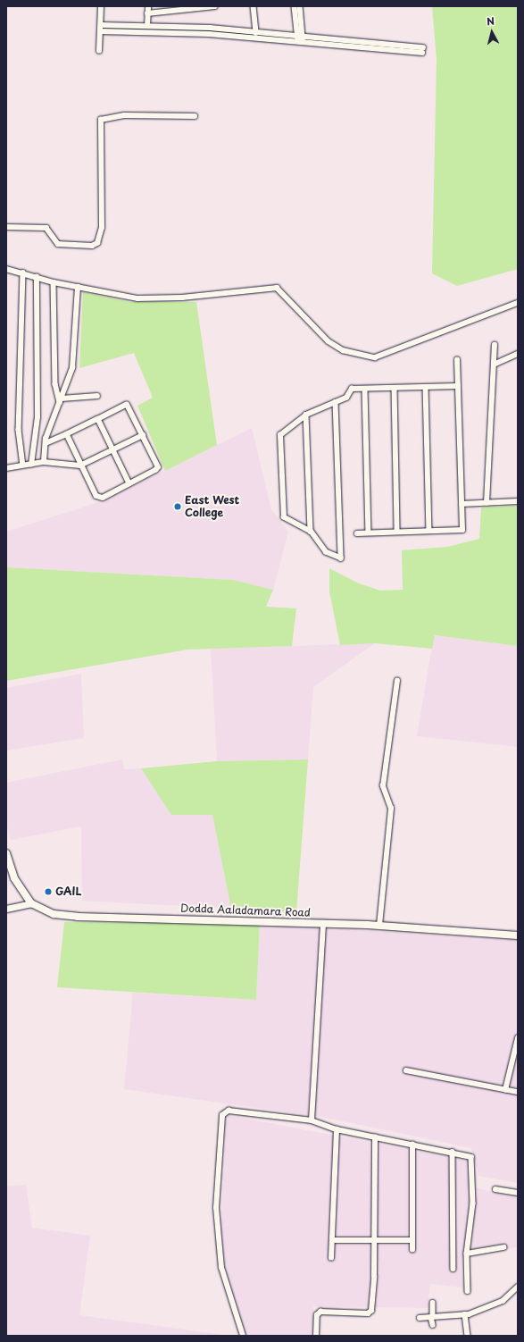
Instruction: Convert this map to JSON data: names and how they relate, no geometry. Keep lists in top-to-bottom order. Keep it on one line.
{"streets":{"main road":["Dodda Aaladamara Road"]},"places":["East West College","GAIL"],"north":"top"}
